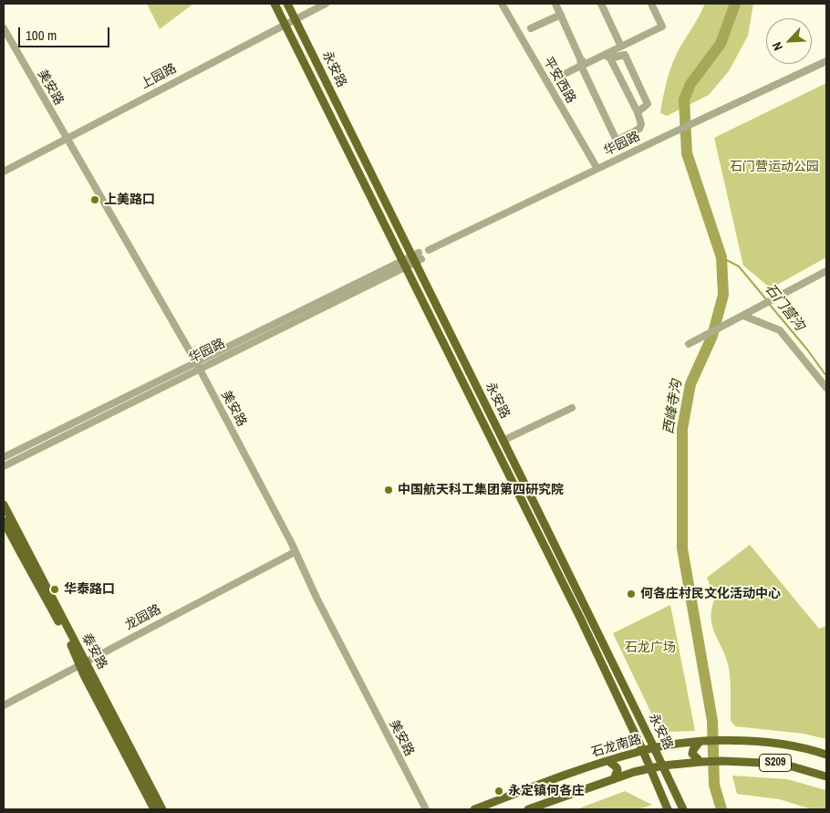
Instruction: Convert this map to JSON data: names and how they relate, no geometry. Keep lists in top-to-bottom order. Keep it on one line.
{"streets":{"main road":["永安路","泰安路","石龙南路","S209"],"street":["上园路","平安西路","美安路","华园路","龙园路"]},"crossings":[["永安路","上园路"],["永安路","华园路"],["永安路","石龙南路"],["永安路","S209"],["上园路","美安路"],["平安西路","华园路"],["美安路","华园路"],["美安路","龙园路"],["龙园路","泰安路"]],"water":["石门营沟","西峰寺沟"],"parks":["石门营运动公园","石龙广场"],"places":["上美路口","中国航天科工集团第四研究院","华泰路口","何各庄村民文化活动中心","永定镇何各庄"],"scale_bar":"100 m","north":"bottom left"}
